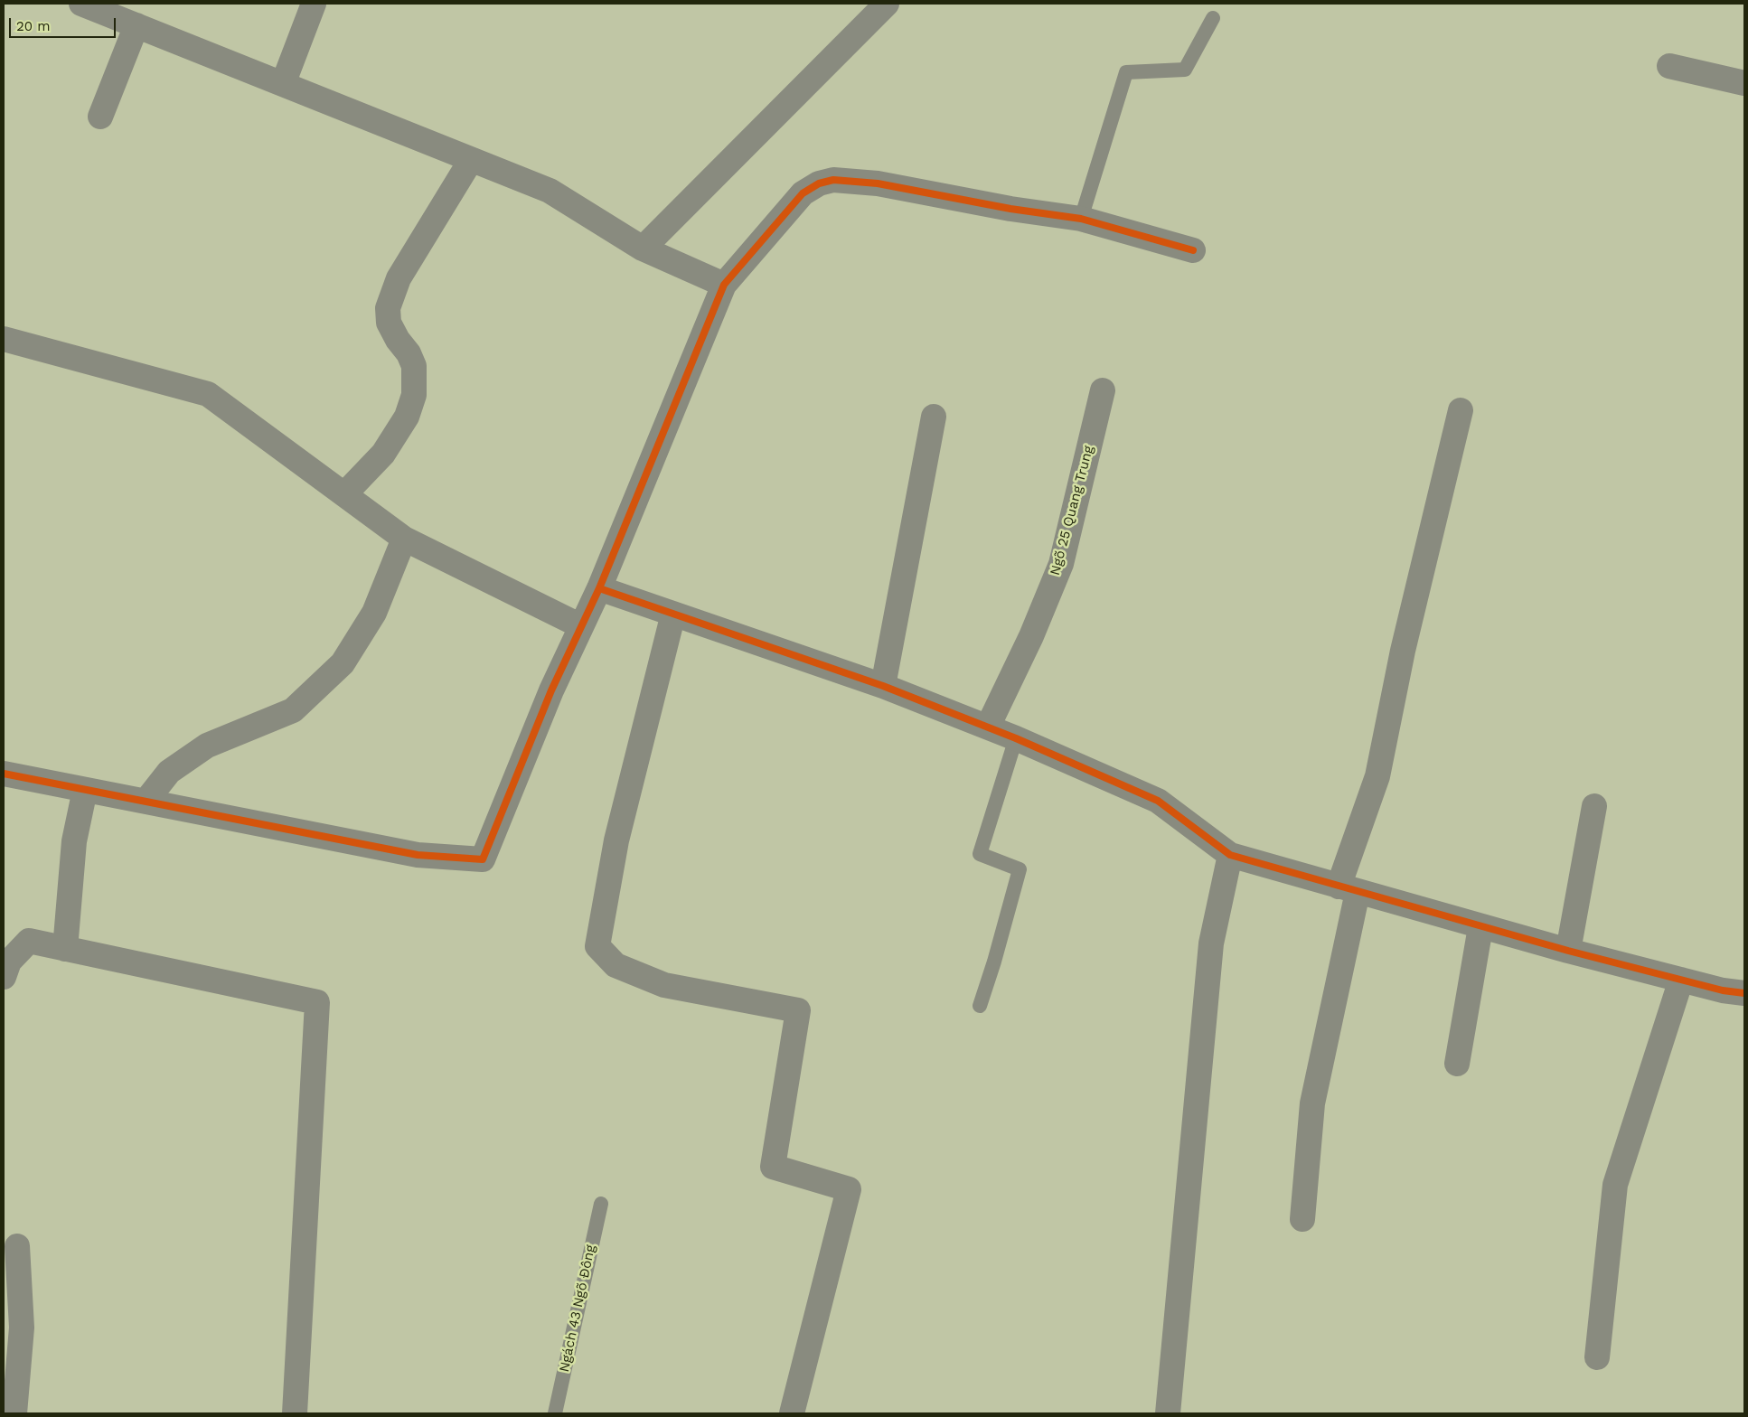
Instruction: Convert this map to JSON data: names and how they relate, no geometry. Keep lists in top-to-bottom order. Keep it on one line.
{"streets":{"street":["Ngõ 25 Quang Trung"],"lane":["Ngách 43 Ngõ Đông"]},"scale_bar":"20 m"}
